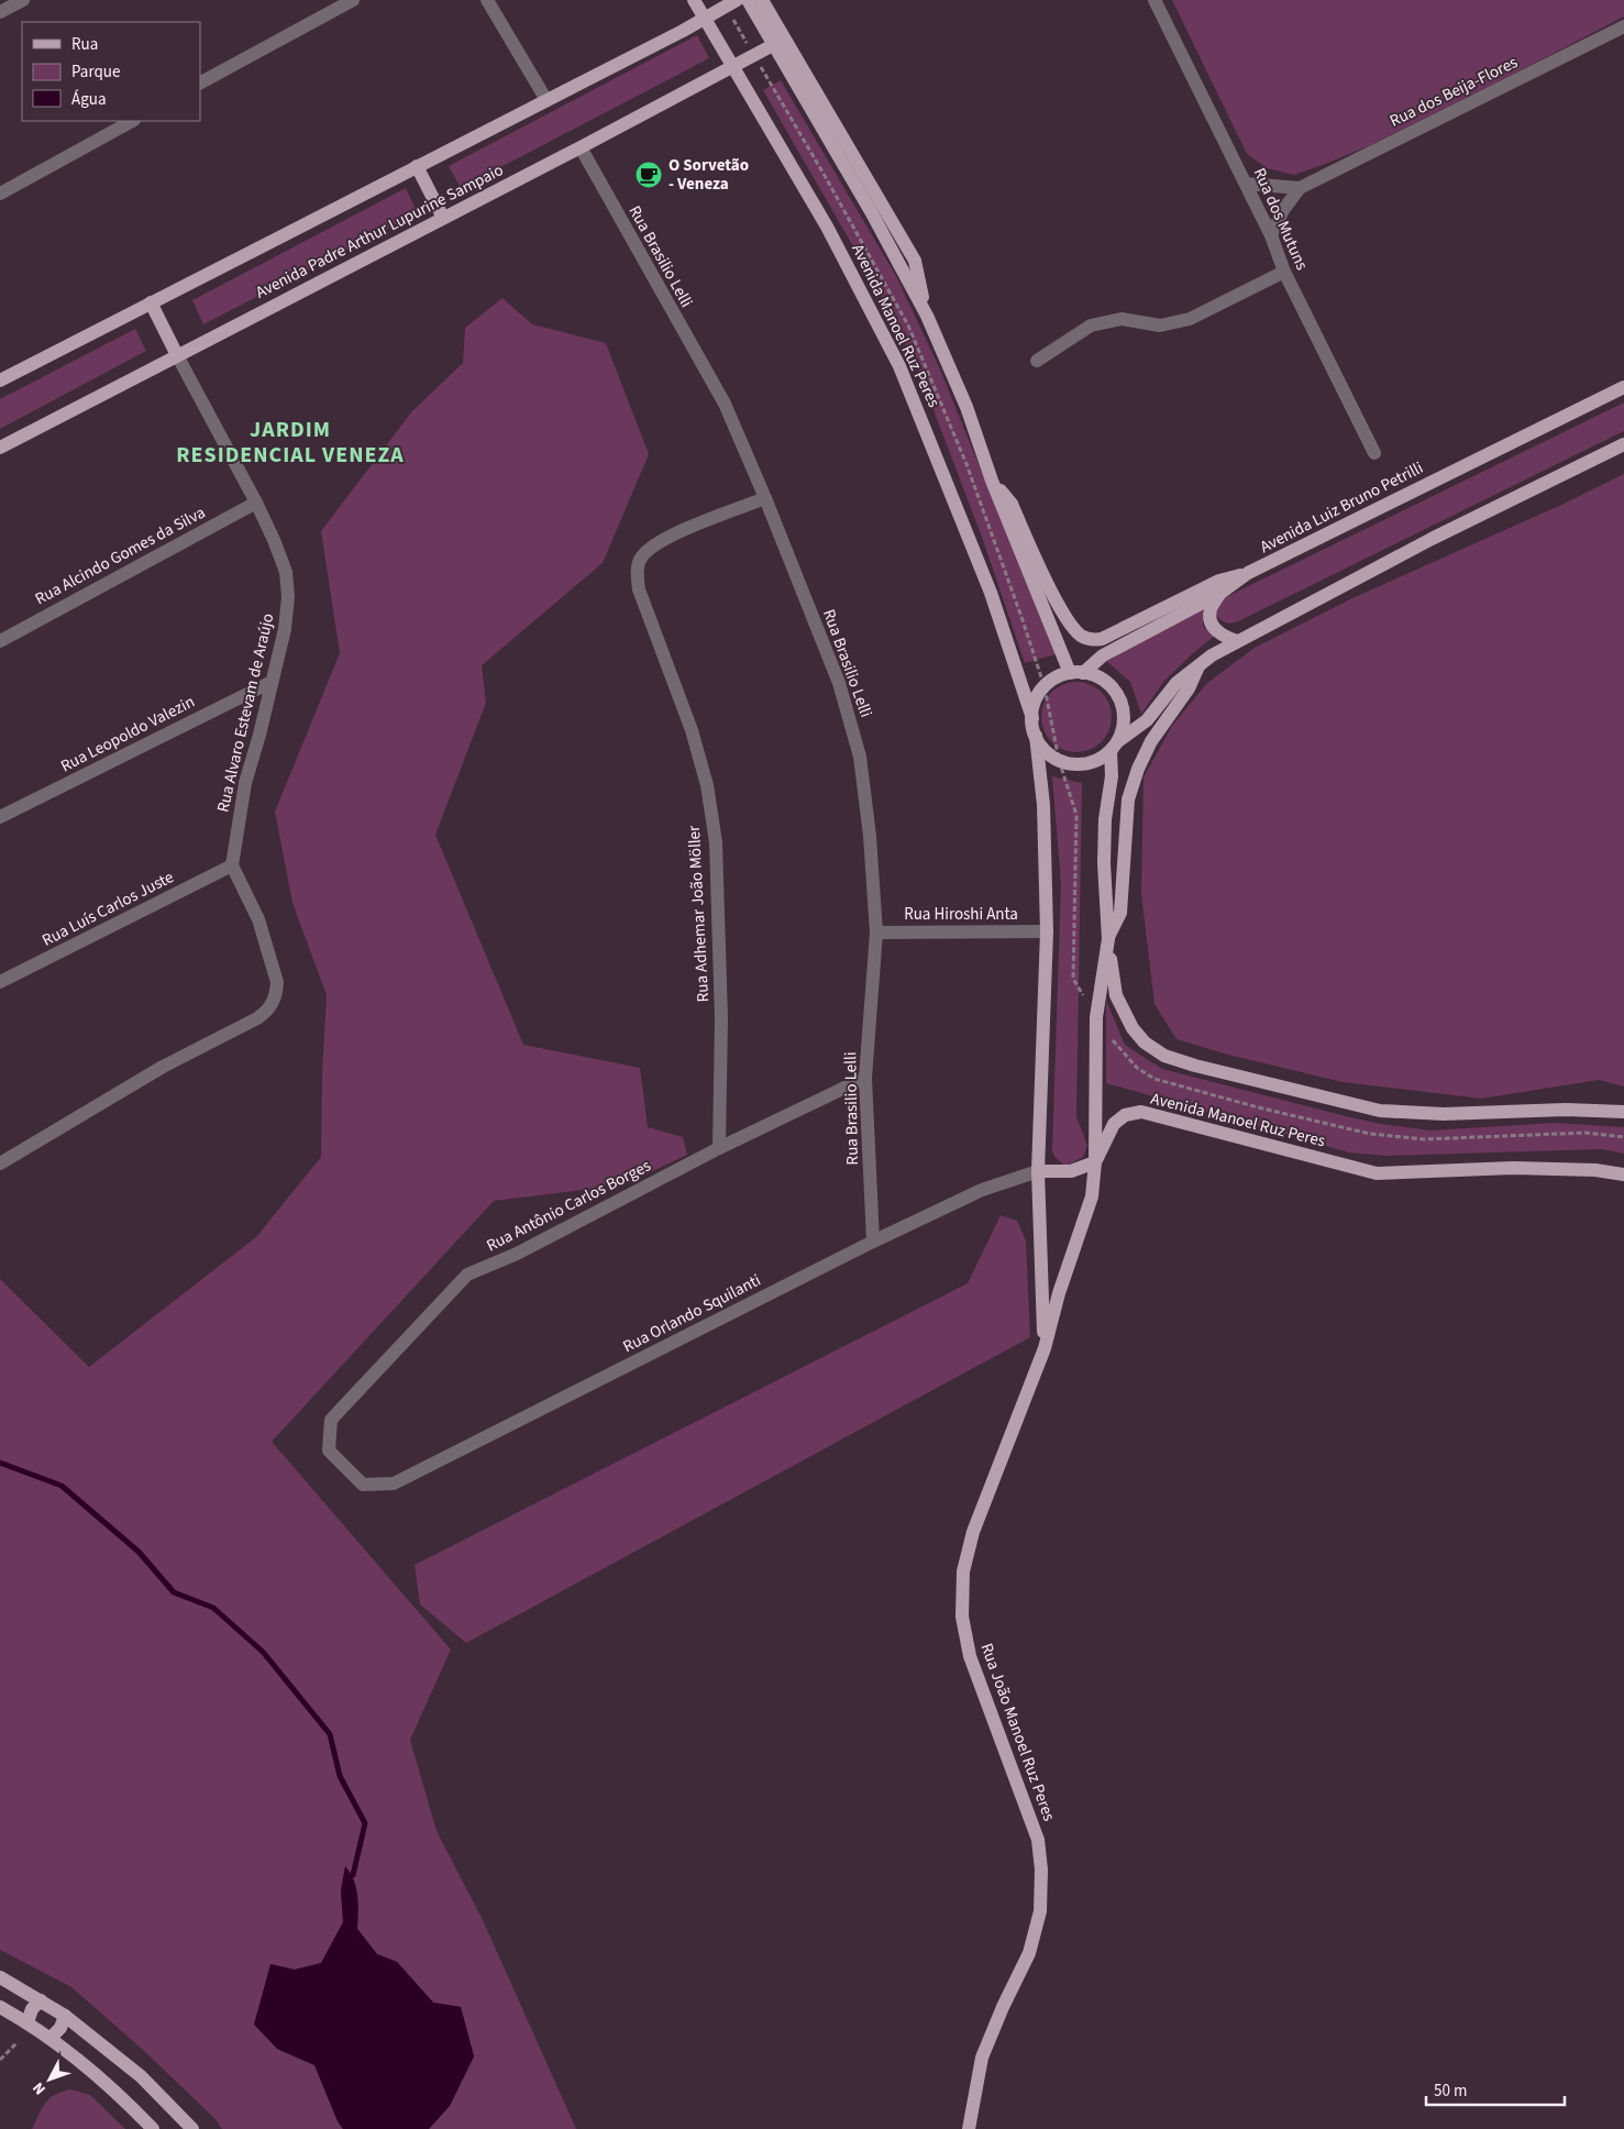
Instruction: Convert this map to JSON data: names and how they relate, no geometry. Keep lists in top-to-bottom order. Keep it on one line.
{"streets":{"main road":["Avenida Padre Arthur Lupurine Sampaio","Avenida Manoel Ruz Peres","Avenida Luiz Bruno Petrilli","Rua João Manoel Ruz Peres"],"street":["Rua dos Beija-Flores","Rua dos Mutuns","Rua Brasilio Lelli","Rua Alcindo Gomes da Silva","Rua Alvaro Estevam de Araújo","Rua Leopoldo Valezin","Rua Luís Carlos Juste","Rua Adhemar João Möller","Rua Hiroshi Anta","Rua Antônio Carlos Borges","Rua Orlando Squilanti"]},"crossings":[["Rua dos Beija-Flores","Rua dos Mutuns"],["Avenida Padre Arthur Lupurine Sampaio","Rua Brasilio Lelli"],["Avenida Padre Arthur Lupurine Sampaio","Avenida Manoel Ruz Peres"],["Avenida Padre Arthur Lupurine Sampaio","Rua Alvaro Estevam de Araújo"],["Rua Brasilio Lelli","Rua Adhemar João Möller"],["Rua Brasilio Lelli","Rua Hiroshi Anta"],["Rua Brasilio Lelli","Rua Antônio Carlos Borges"],["Rua Brasilio Lelli","Rua Orlando Squilanti"],["Avenida Manoel Ruz Peres","Avenida Luiz Bruno Petrilli"],["Avenida Manoel Ruz Peres","Rua João Manoel Ruz Peres"],["Rua Alcindo Gomes da Silva","Rua Alvaro Estevam de Araújo"],["Rua Alvaro Estevam de Araújo","Rua Leopoldo Valezin"],["Rua Alvaro Estevam de Araújo","Rua Luís Carlos Juste"],["Rua Adhemar João Möller","Rua Antônio Carlos Borges"],["Rua Antônio Carlos Borges","Rua Orlando Squilanti"],["Rua Orlando Squilanti","Rua João Manoel Ruz Peres"]],"districts":["JARDIM RESIDENCIAL VENEZA"],"places":{"cafe":["O Sorvetão - Veneza"]},"legend":["Rua","Parque","Água"],"scale_bar":"50 m","north":"bottom left"}
